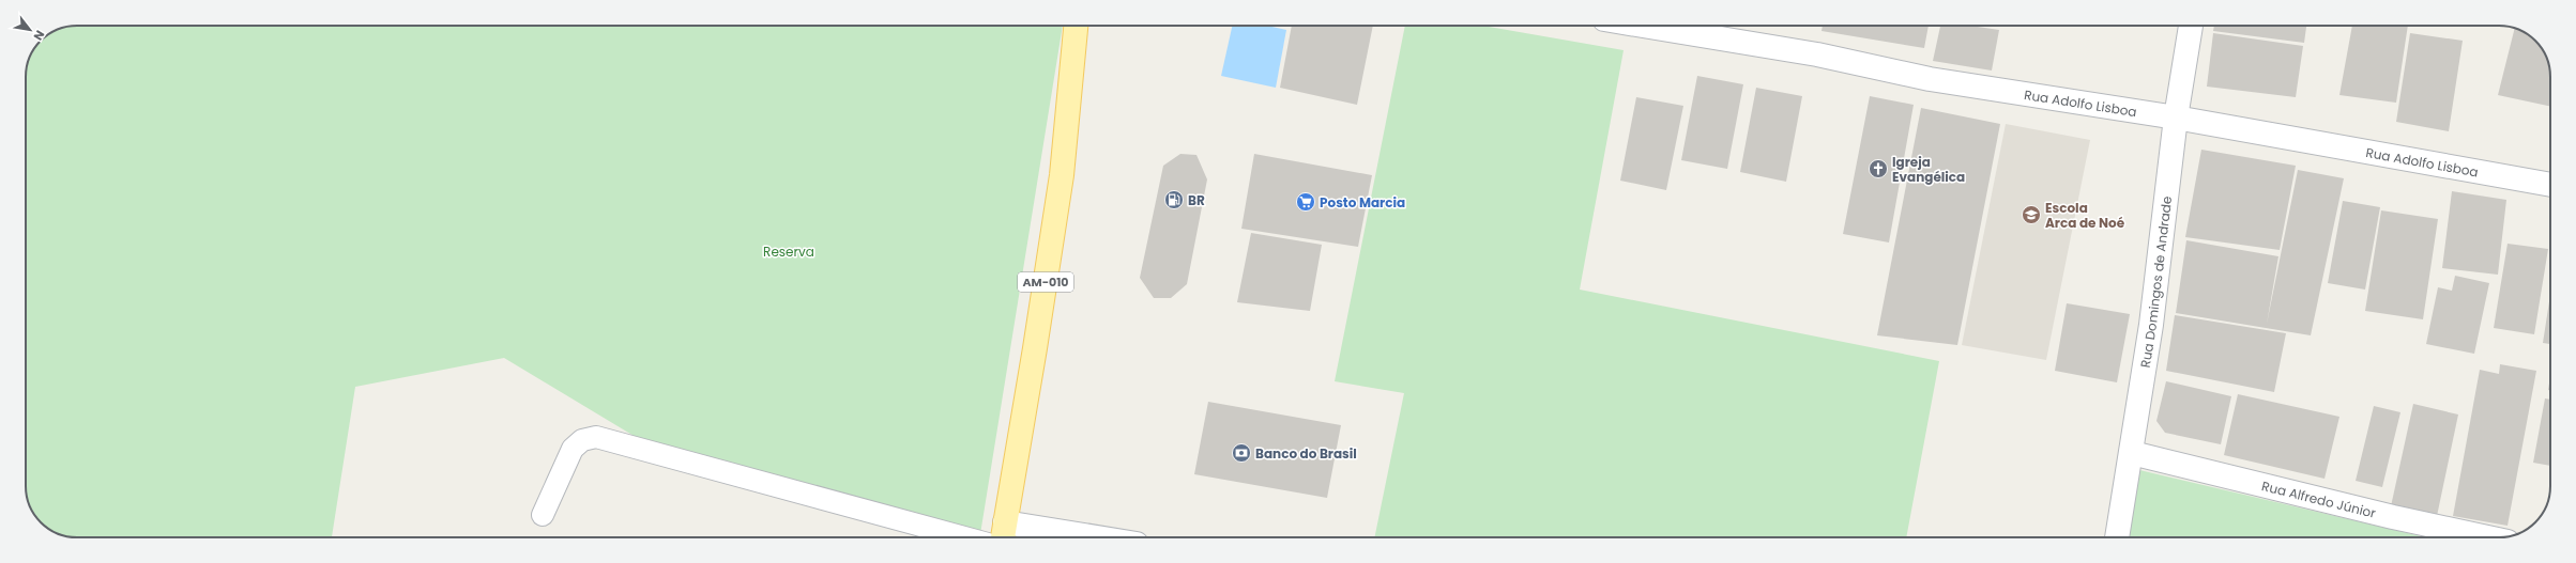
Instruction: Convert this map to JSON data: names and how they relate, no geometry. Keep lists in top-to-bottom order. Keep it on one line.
{"streets":{"main road":["AM-010"],"street":["Rua Adolfo Lisboa","Rua Domingos de Andrade","Rua Alfredo Júnior"]},"crossings":[["Rua Adolfo Lisboa","Rua Domingos de Andrade"],["Rua Domingos de Andrade","Rua Alfredo Júnior"]],"parks":["Reserva"],"places":{"church":["Igreja Evangélica"],"fuel station":["BR"],"supermarket":["Posto Marcia"],"school or university":["Escola Arca de Noé"],"bank":["Banco do Brasil"]},"north":"bottom right"}
